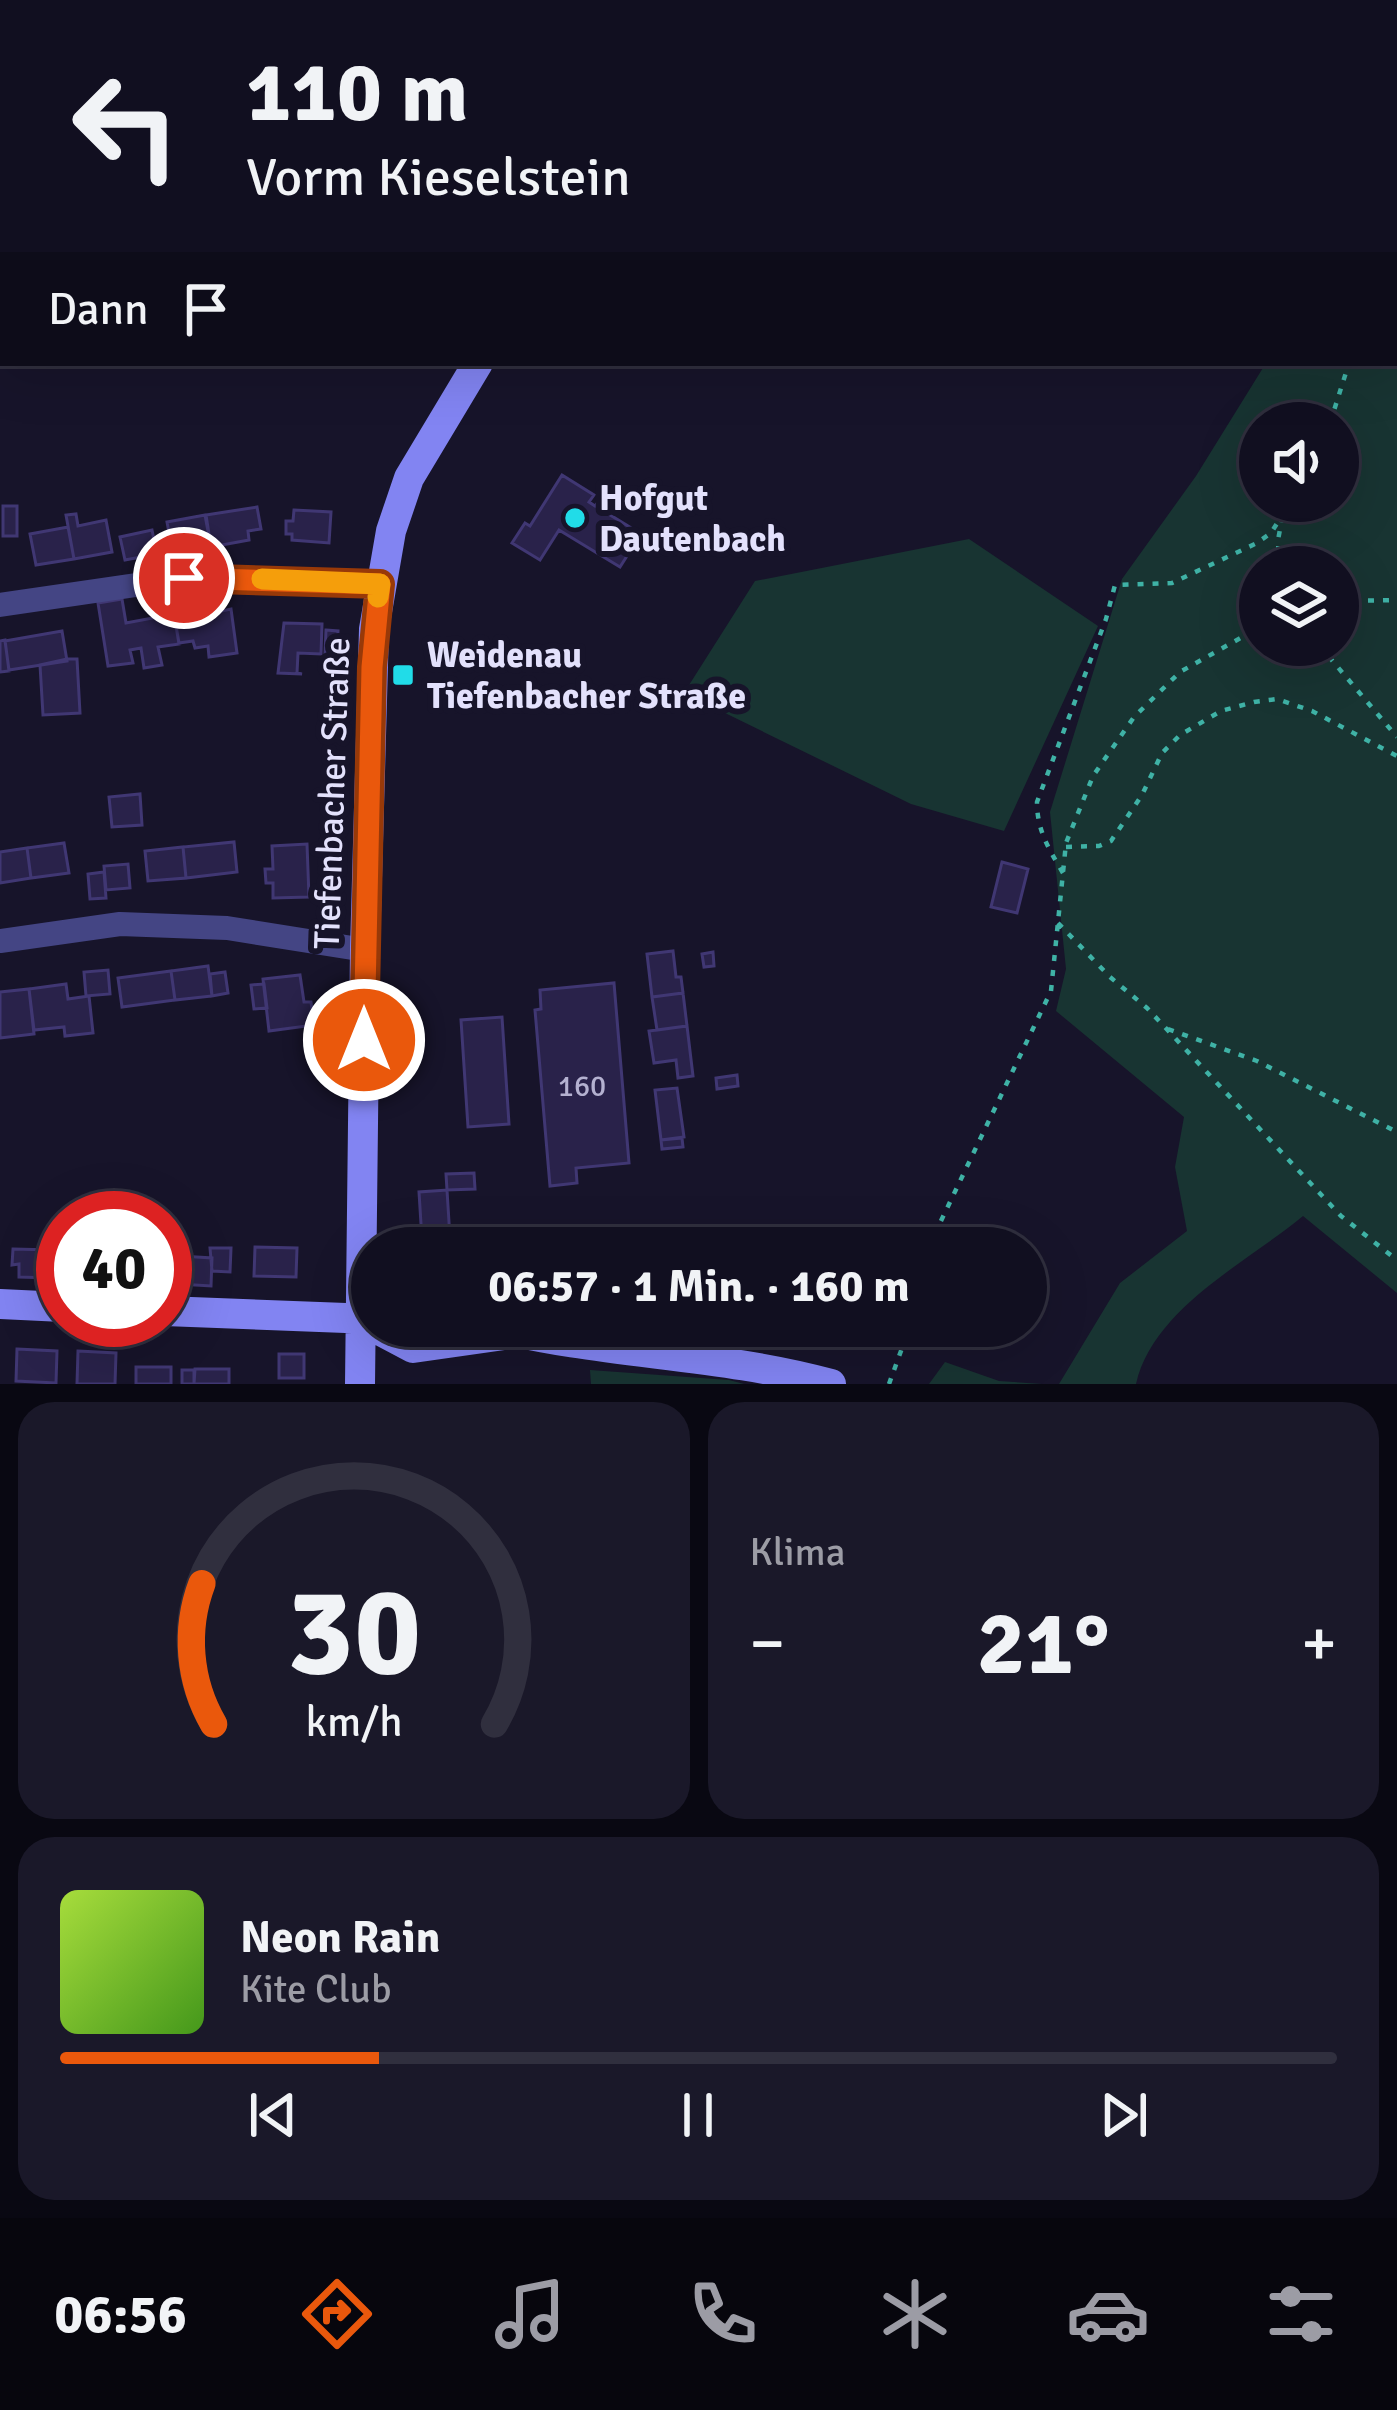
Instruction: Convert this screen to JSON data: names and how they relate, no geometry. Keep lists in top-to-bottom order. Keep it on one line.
{"streets":{"street":["Tiefenbacher Straße"]},"places":{"other":["Hofgut Dautenbach"],"transit":["Weidenau Tiefenbacher Straße"]},"house_numbers":["160"],"page":{"turn":["110 m","Vorm Kieselstein"],"then":"Dann","limit":"40","trip":"06:57 · 1 Min. · 160 m","tile":"Klima","heat":["−","21°","+"],"song":["Neon Rain","Kite Club"],"tabs":"06:56","gauge":["30","km/h"]}}
